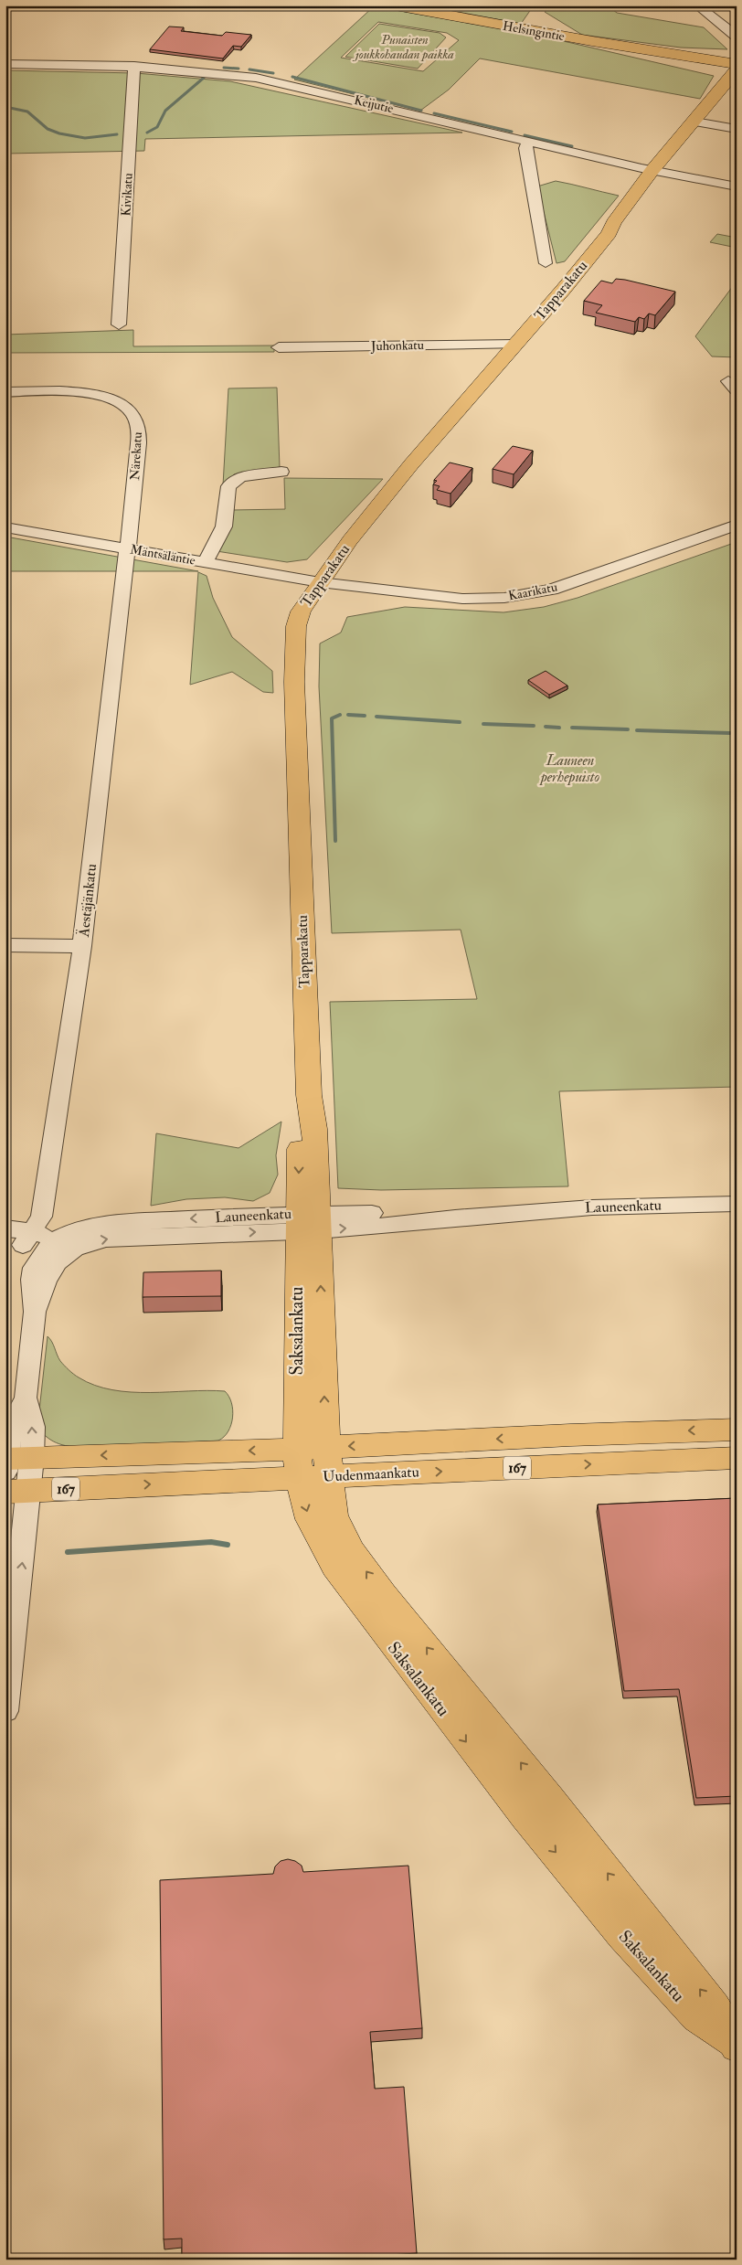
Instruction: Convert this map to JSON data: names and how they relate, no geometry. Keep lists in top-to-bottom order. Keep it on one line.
{"streets":{"main road":["Helsingintie","Tapparakatu","Saksalankatu","167","Uudenmaankatu"],"street":["Keijutie","Kivikatu","Juhonkatu","Närekatu","Mäntsäläntie","Kaarikatu","Äestäjänkatu","Launeenkatu"]},"crossings":[["Helsingintie","Tapparakatu"],["Keijutie","Kivikatu"],["Keijutie","Tapparakatu"],["Tapparakatu","Juhonkatu"],["Tapparakatu","Mäntsäläntie"],["Tapparakatu","Kaarikatu"],["Tapparakatu","Launeenkatu"],["Tapparakatu","Saksalankatu"],["Närekatu","Mäntsäläntie"],["Närekatu","Äestäjänkatu"],["Mäntsäläntie","Kaarikatu"],["Mäntsäläntie","Äestäjänkatu"],["Launeenkatu","Saksalankatu"],["Saksalankatu","167"],["Saksalankatu","Uudenmaankatu"]],"parks":["Punaisten joukkohaudan paikka","Launeen perhepuisto"]}
